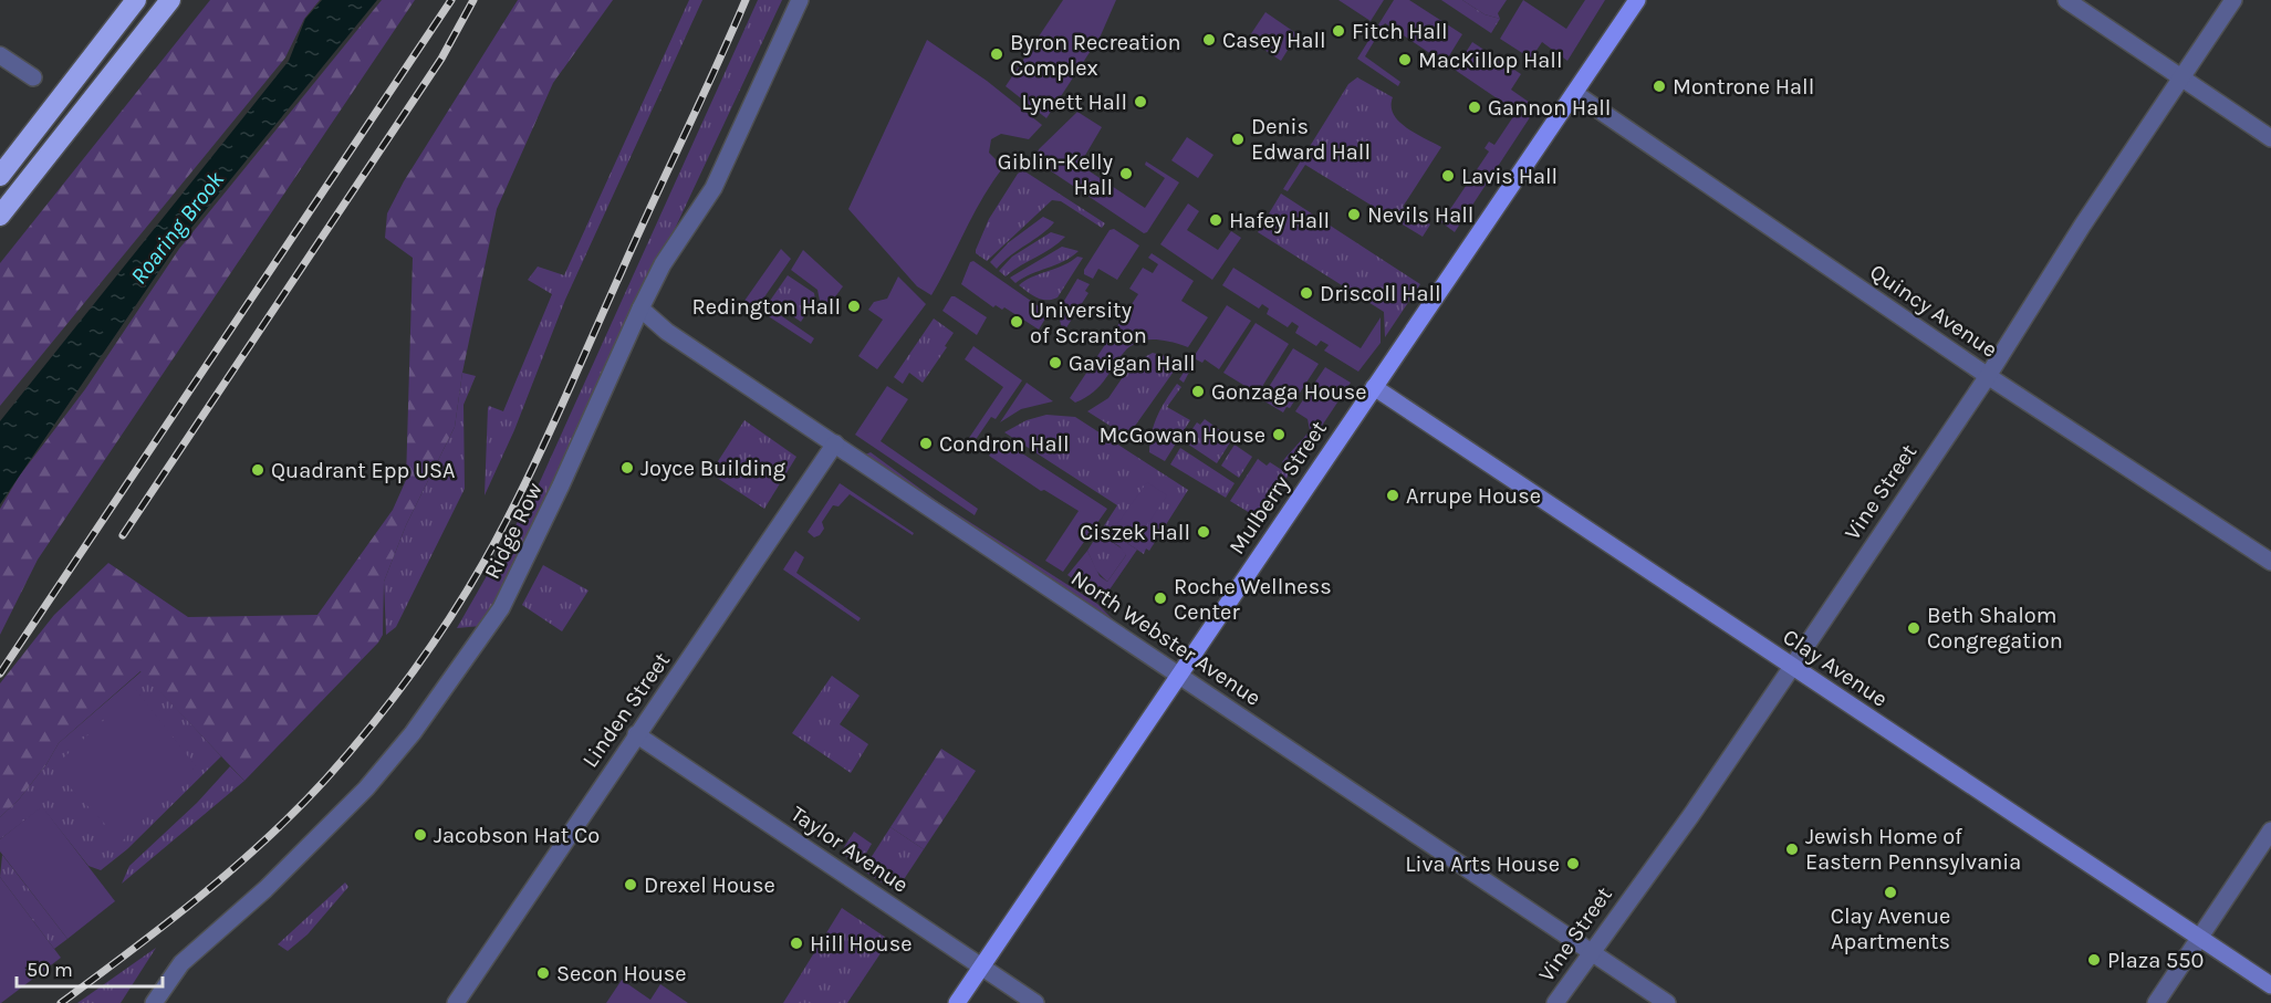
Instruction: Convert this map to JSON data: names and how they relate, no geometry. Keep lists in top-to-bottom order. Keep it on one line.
{"streets":{"main road":["Mulberry Street","Clay Avenue"],"street":["Quincy Avenue","Vine Street","Ridge Row","North Webster Avenue","Linden Street","Taylor Avenue"]},"crossings":[["Quincy Avenue","Mulberry Street"],["Quincy Avenue","Vine Street"],["Mulberry Street","North Webster Avenue"],["Mulberry Street","Clay Avenue"],["Mulberry Street","Taylor Avenue"],["Vine Street","North Webster Avenue"],["Vine Street","Clay Avenue"],["Ridge Row","North Webster Avenue"],["North Webster Avenue","Linden Street"],["Linden Street","Taylor Avenue"]],"water":["Roaring Brook"],"places":["Fitch Hall","Casey Hall","Byron Recreation Complex","MacKillop Hall","Montrone Hall","Lynett Hall","Gannon Hall","Denis Edward Hall","Giblin-Kelly Hall","Lavis Hall","Nevils Hall","Hafey Hall","Driscoll Hall","Redington Hall","University of Scranton","Gavigan Hall","Gonzaga House","McGowan House","Condron Hall","Joyce Building","Quadrant Epp USA","Arrupe House","Ciszek Hall","Roche Wellness Center","Beth Shalom Congregation","Jacobson Hat Co","Jewish Home of Eastern Pennsylvania","Liva Arts House","Drexel House","Clay Avenue Apartments","Hill House","Plaza 550","Secon House"],"scale_bar":"50 m"}
